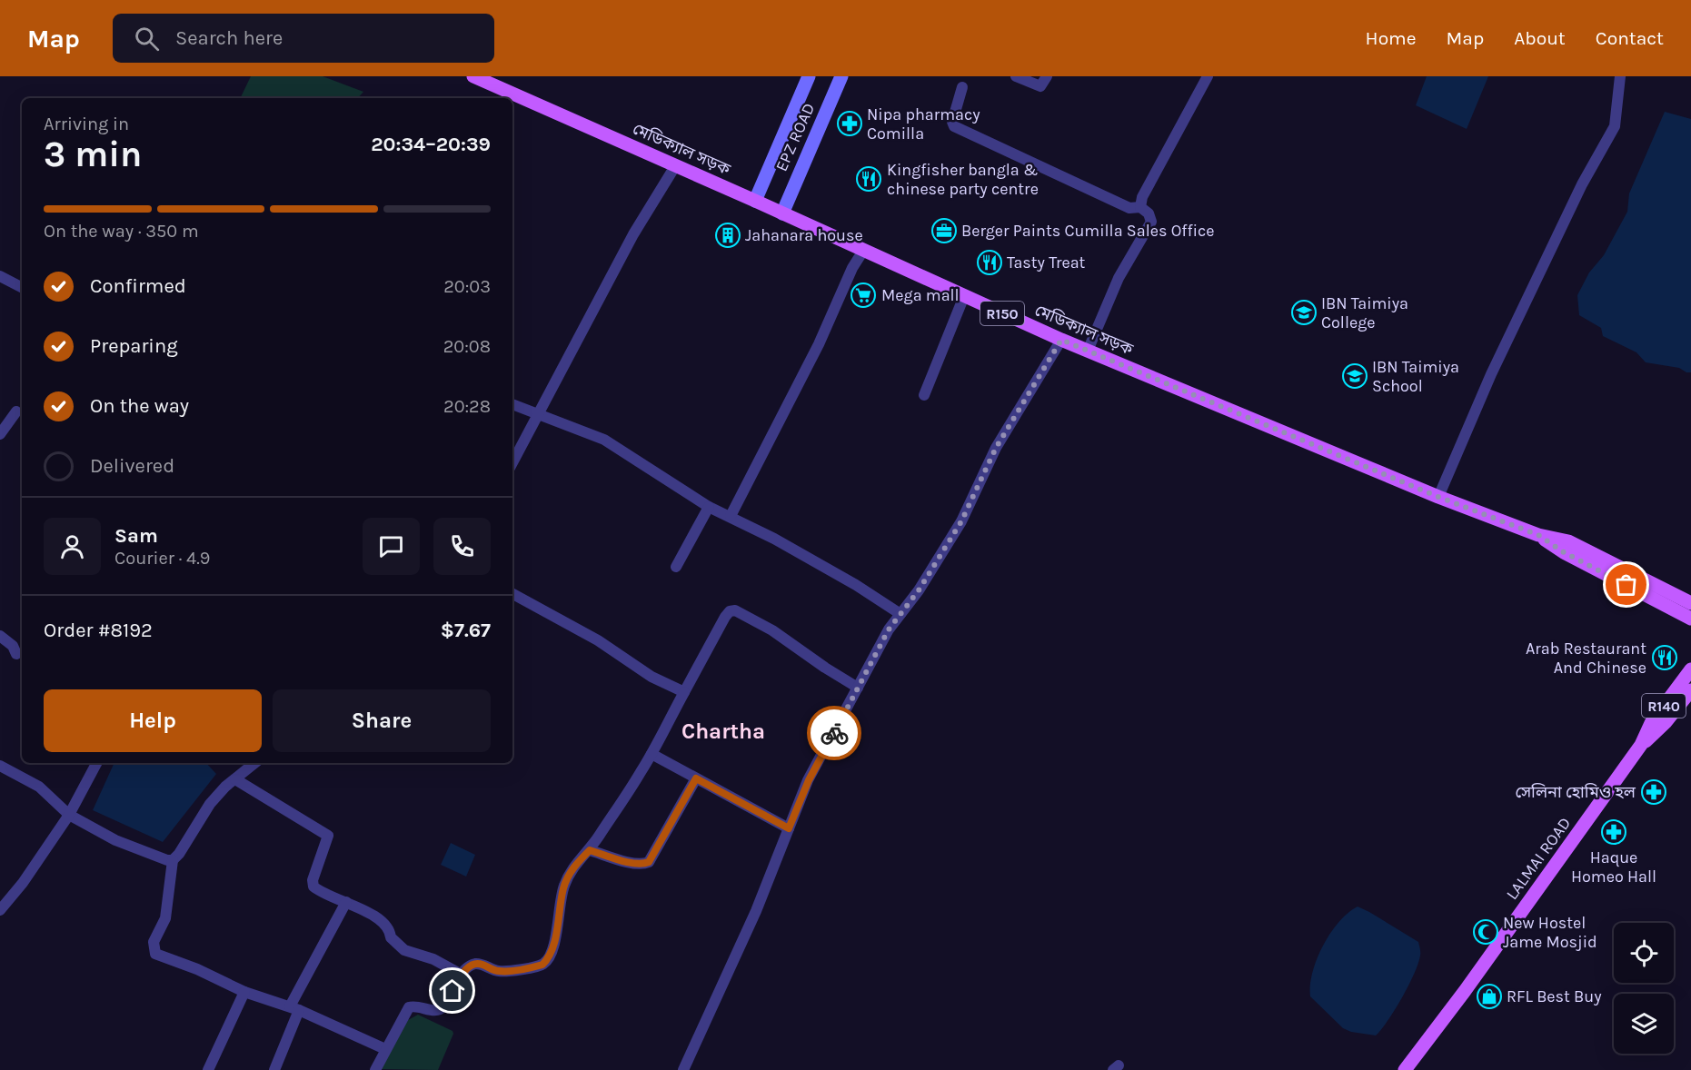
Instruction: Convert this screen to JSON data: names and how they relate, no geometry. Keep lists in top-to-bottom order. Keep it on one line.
{"streets":{"main road":["EPZ ROAD","মেডিক্যাল সড়ক","R150","R140","LALMAI ROAD"]},"crossings":[["EPZ ROAD","মেডিক্যাল সড়ক"]],"districts":["Chartha"],"places":{"pharmacy":["Nipa pharmacy Comilla","সেলিনা হোমিও হল","Haque Homeo Hall"],"restaurant":["Kingfisher bangla & chinese party centre","Tasty Treat","Arab Restaurant And Chinese"],"office":["Berger Paints Cumilla Sales Office"],"building":["Jahanara house"],"supermarket":["Mega mall"],"school or university":["IBN Taimiya College","IBN Taimiya School"],"mosque":["New Hostel Jame Mosjid"],"shop":["RFL Best Buy"]},"page":{"header":"Map","search":"Search here","nav":["Home","Map","About","Contact"],"heading":["3 min","Arriving in","20:34–20:39"],"panel":["Sam","Courier · 4.9","Order #8192","$7.67"],"bar":"On the way · 350 m","list":[["Confirmed","20:03"],["Preparing","20:08"],["On the way","20:28"],"Delivered"],"buttons":["Help","Share"]}}
